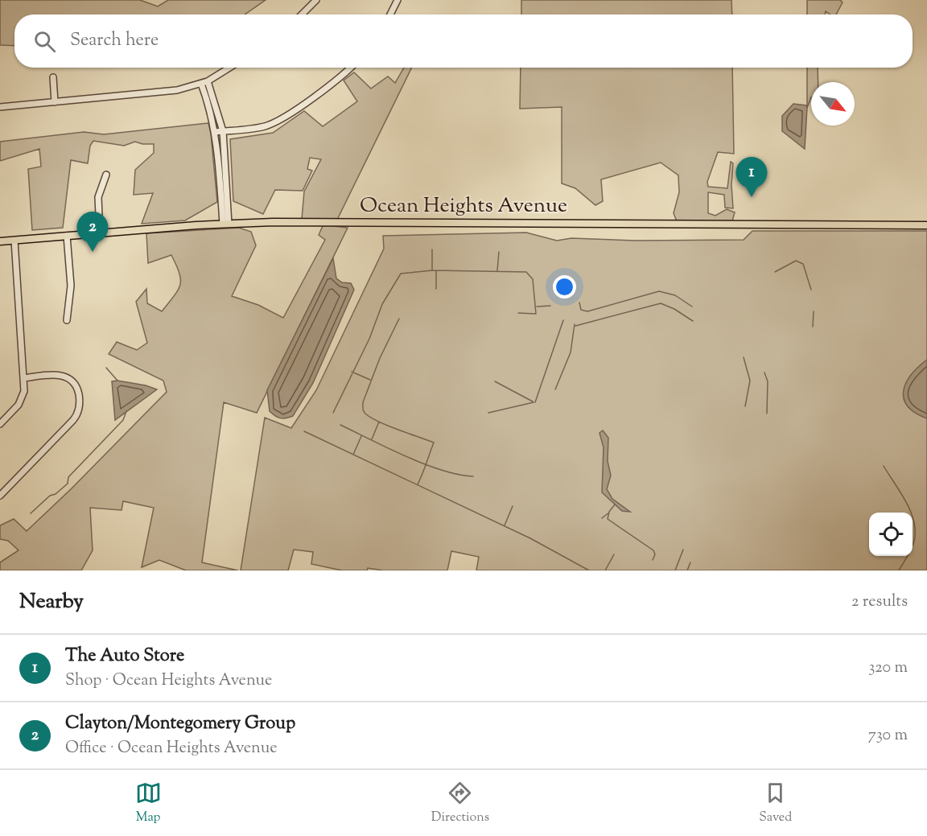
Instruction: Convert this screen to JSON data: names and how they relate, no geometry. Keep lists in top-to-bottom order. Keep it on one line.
{"streets":{"main road":["Ocean Heights Avenue"]},"north":"bottom right","page":{"search":"Search here","pins":["1","2"],"heading":["Nearby","2 results"],"list":[{"mark":"1","name":"The Auto Store","note":"Shop · Ocean Heights Avenue","value":"320 m"},{"mark":"2","name":"Clayton/Montegomery Group","note":"Office · Ocean Heights Avenue","value":"730 m"}],"nav":["Map","Directions","Saved"]}}
